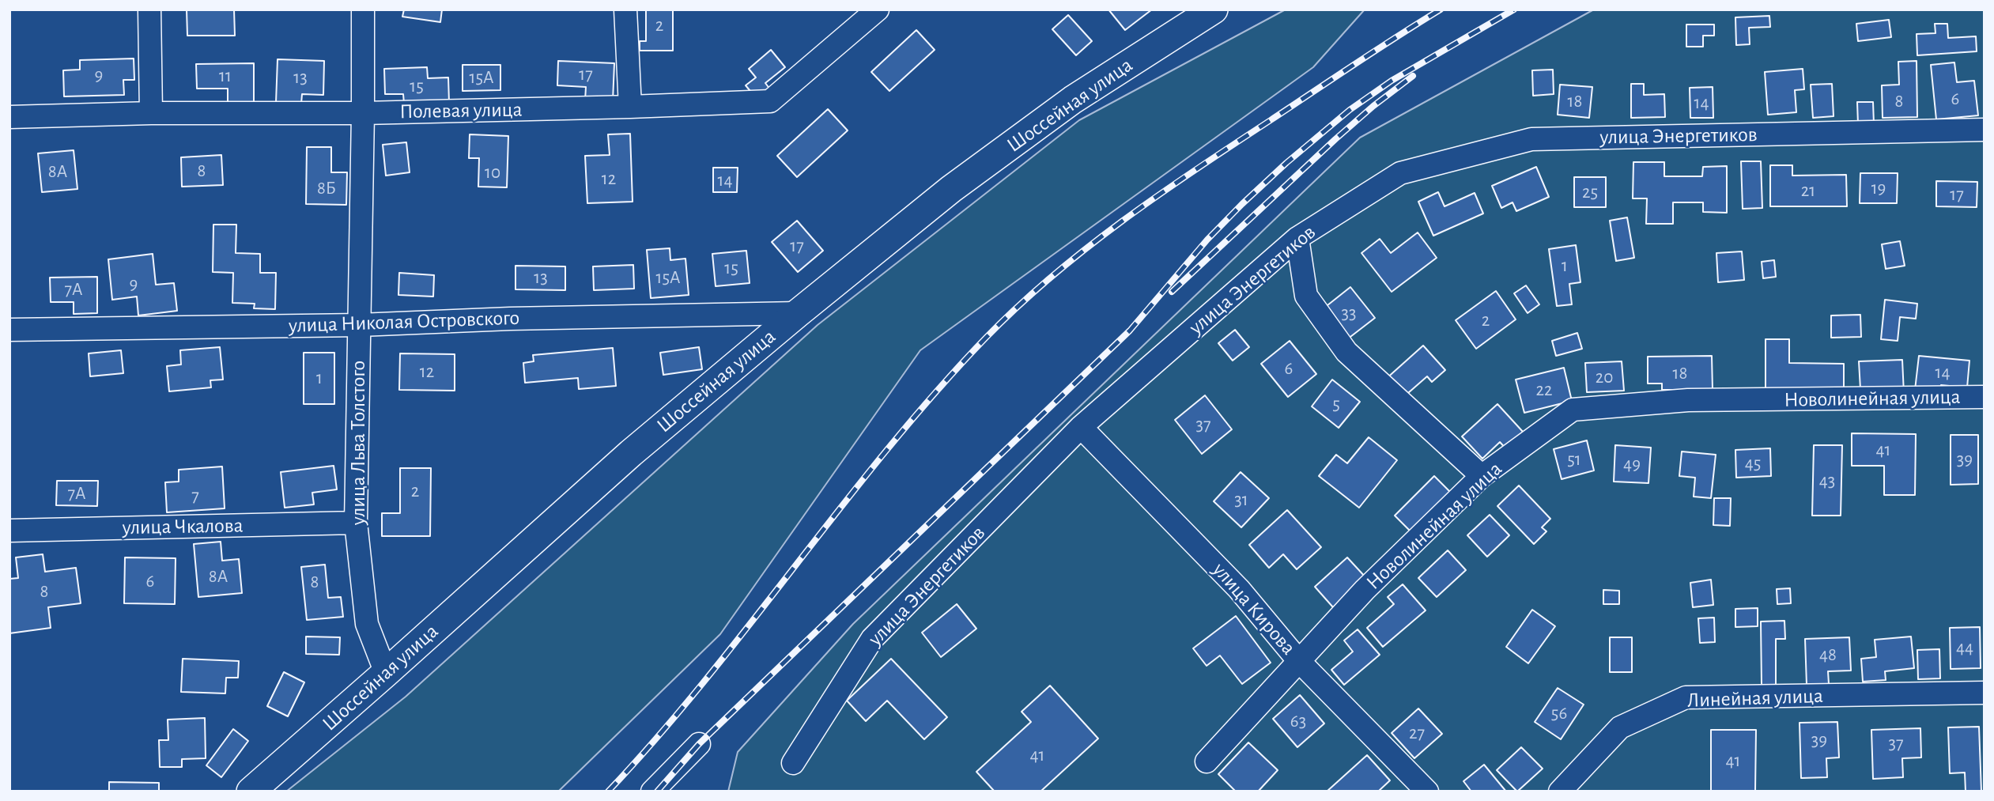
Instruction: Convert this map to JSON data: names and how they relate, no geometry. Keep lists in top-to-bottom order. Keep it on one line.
{"streets":{"main road":["Шоссейная улица"],"street":["Полевая улица","улица Энергетиков","улица Николая Островского","Новолинейная улица","улица Льва Толстого","улица Чкалова","улица Кирова","Линейная улица"]},"crossings":[["Шоссейная улица","улица Николая Островского"],["Шоссейная улица","улица Льва Толстого"],["Полевая улица","улица Льва Толстого"],["улица Энергетиков","улица Кирова"],["улица Николая Островского","улица Льва Толстого"],["Новолинейная улица","улица Кирова"],["улица Льва Толстого","улица Чкалова"]],"house_numbers":["2","17","9","11","13","15А","15","6","18","8","14","8","8А","10","12","14","8Б","19","21","25","17","17","1","15","13","15А","9","7А","33","2","6","12","14","18","20","1","22","5","37","41","51","39","45","49","43","2","7А","7","31","8А","6","8","8","44","48","56","63","27","39","37","41","41"]}
